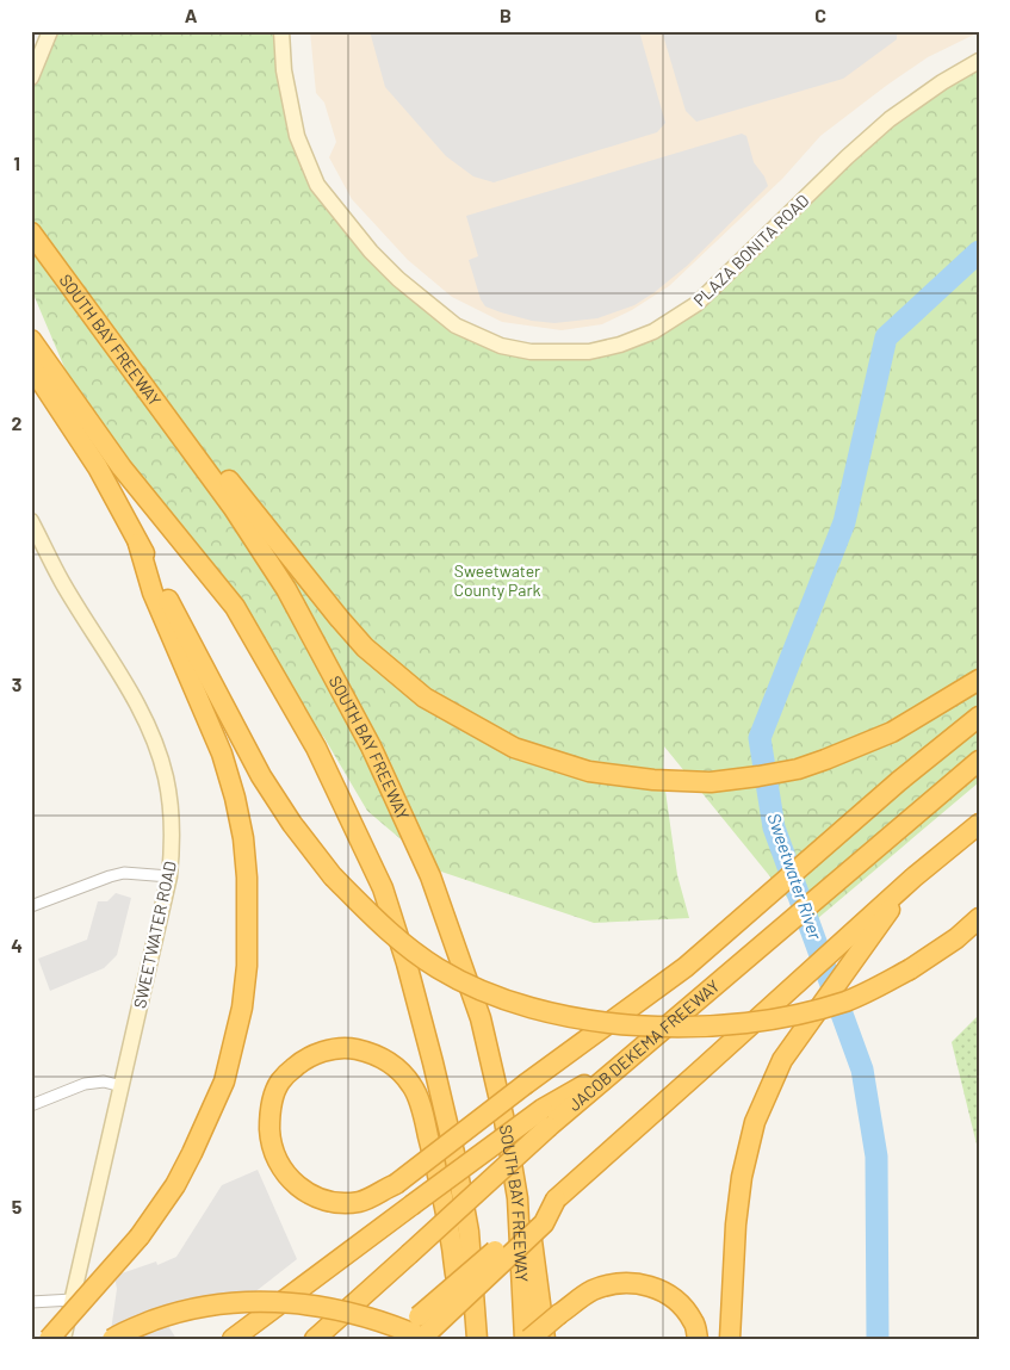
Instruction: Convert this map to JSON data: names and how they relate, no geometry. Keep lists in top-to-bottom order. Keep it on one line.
{"streets":{"highway":["SOUTH BAY FREEWAY","JACOB DEKEMA FREEWAY"],"main road":["PLAZA BONITA ROAD","SWEETWATER ROAD"]},"water":["Sweetwater River"],"parks":["Sweetwater County Park"],"grid":{"columns":["A","B","C"],"rows":["1","2","3","4","5"]}}
